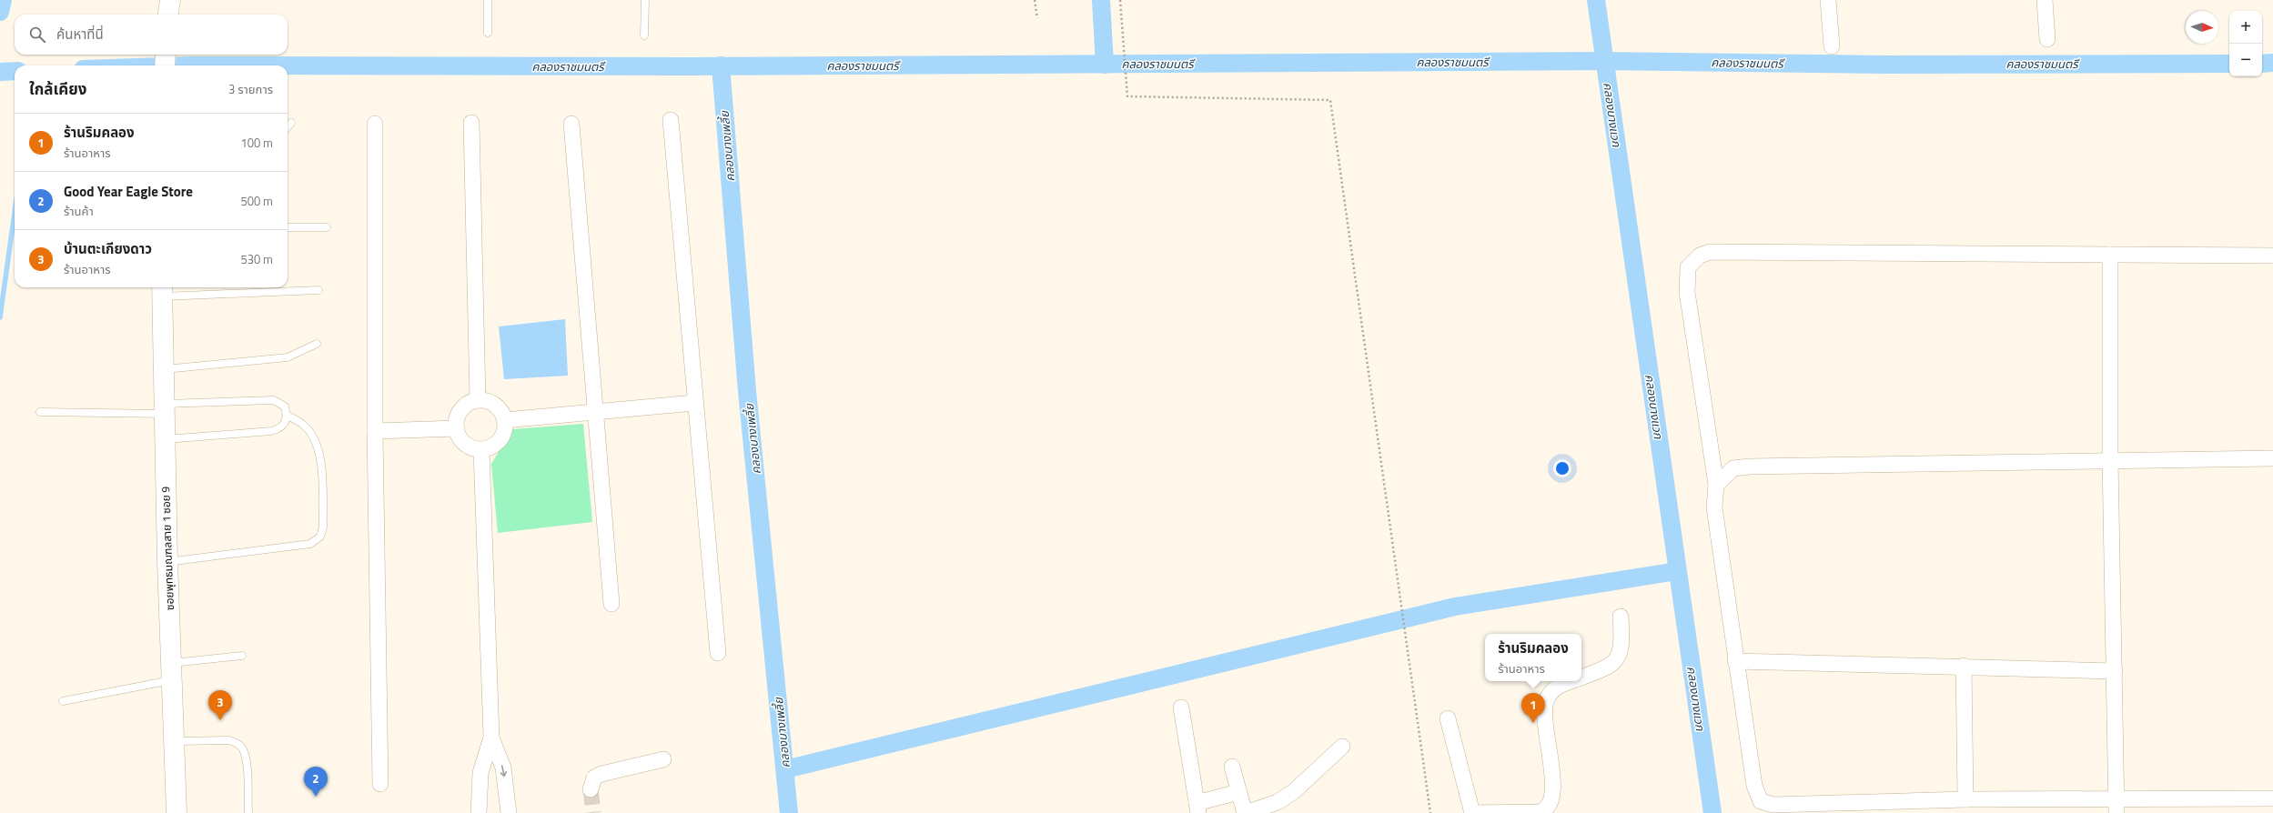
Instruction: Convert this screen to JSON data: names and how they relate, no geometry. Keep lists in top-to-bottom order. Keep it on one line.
{"streets":{"street":["ซอยพุทธมณฑลสาย 1 ซอย 9"]},"water":["คลองราชมนตรี","คลองบางแวก","คลองบางเพลี้ย"],"north":"right","page":{"map_buttons":["+","−"],"search":"ค้นหาที่นี่","heading":["ใกล้เคียง","3 รายการ"],"list":[{"mark":"1","name":"ร้านริมคลอง","note":"ร้านอาหาร","value":"100 m"},{"mark":"2","name":"Good Year Eagle Store","note":"ร้านค้า","value":"500 m"},{"mark":"3","name":"บ้านตะเกียงดาว","note":"ร้านอาหาร","value":"530 m"}],"popup":["ร้านริมคลอง","ร้านอาหาร"],"pins":["3","1","2"]}}
